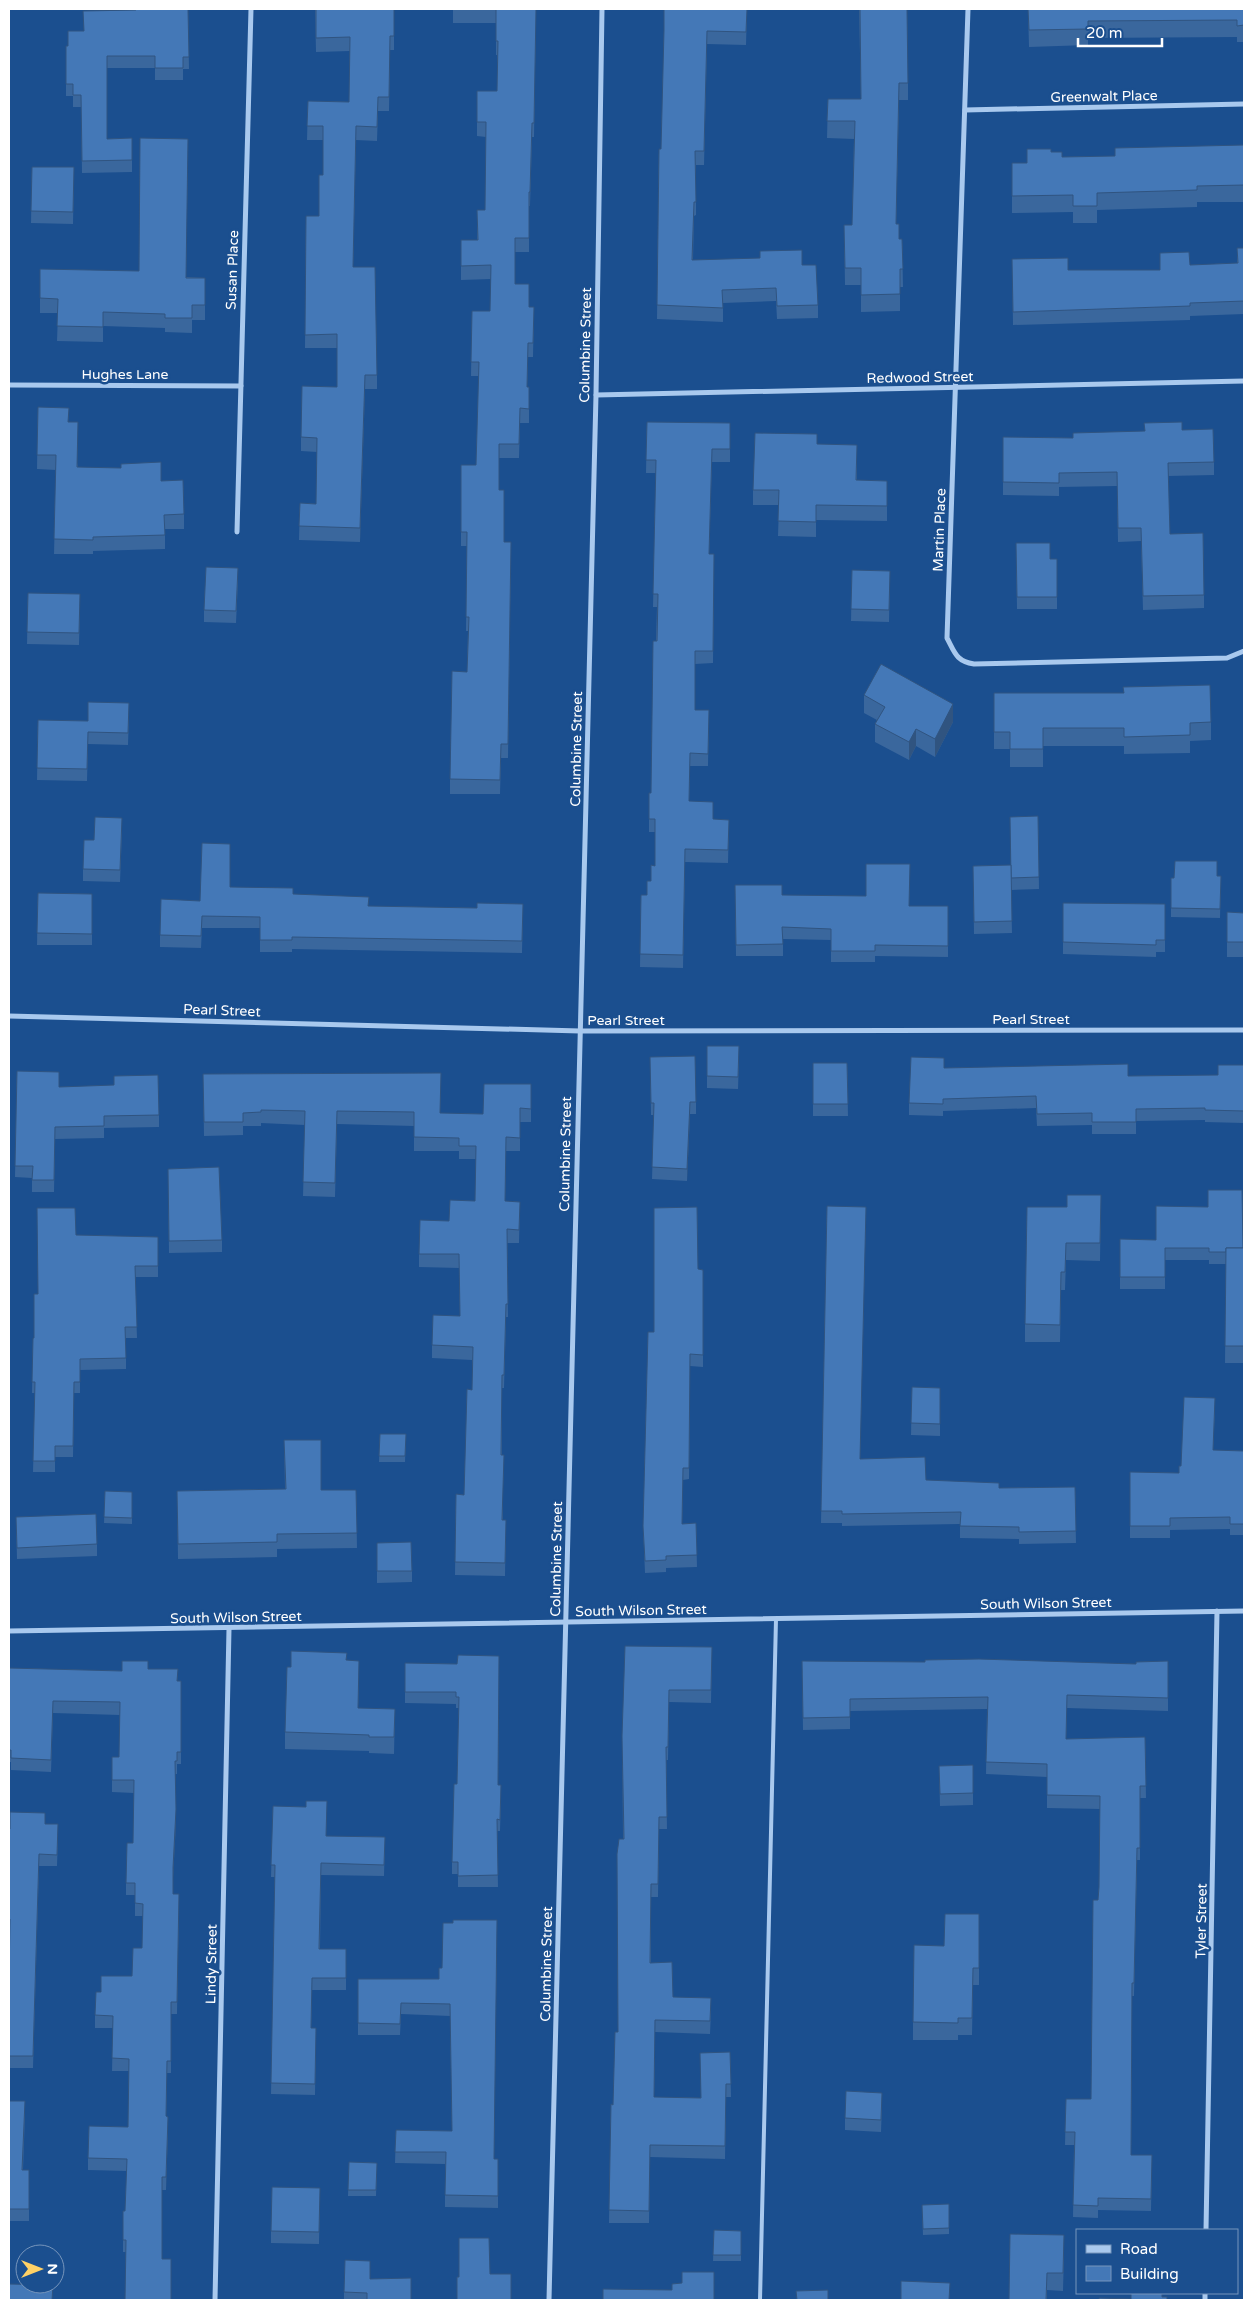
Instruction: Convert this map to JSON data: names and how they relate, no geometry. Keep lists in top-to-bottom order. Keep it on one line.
{"streets":{"street":["Greenwalt Place","Susan Place","Columbine Street","Hughes Lane","Redwood Street","Martin Place","Pearl Street","South Wilson Street","Tyler Street","Lindy Street"]},"crossings":[["Greenwalt Place","Martin Place"],["Susan Place","Hughes Lane"],["Columbine Street","Redwood Street"],["Columbine Street","Pearl Street"],["Columbine Street","South Wilson Street"],["Redwood Street","Martin Place"],["South Wilson Street","Tyler Street"],["South Wilson Street","Lindy Street"]],"legend":["Road","Building"],"scale_bar":"20 m","north":"right"}
